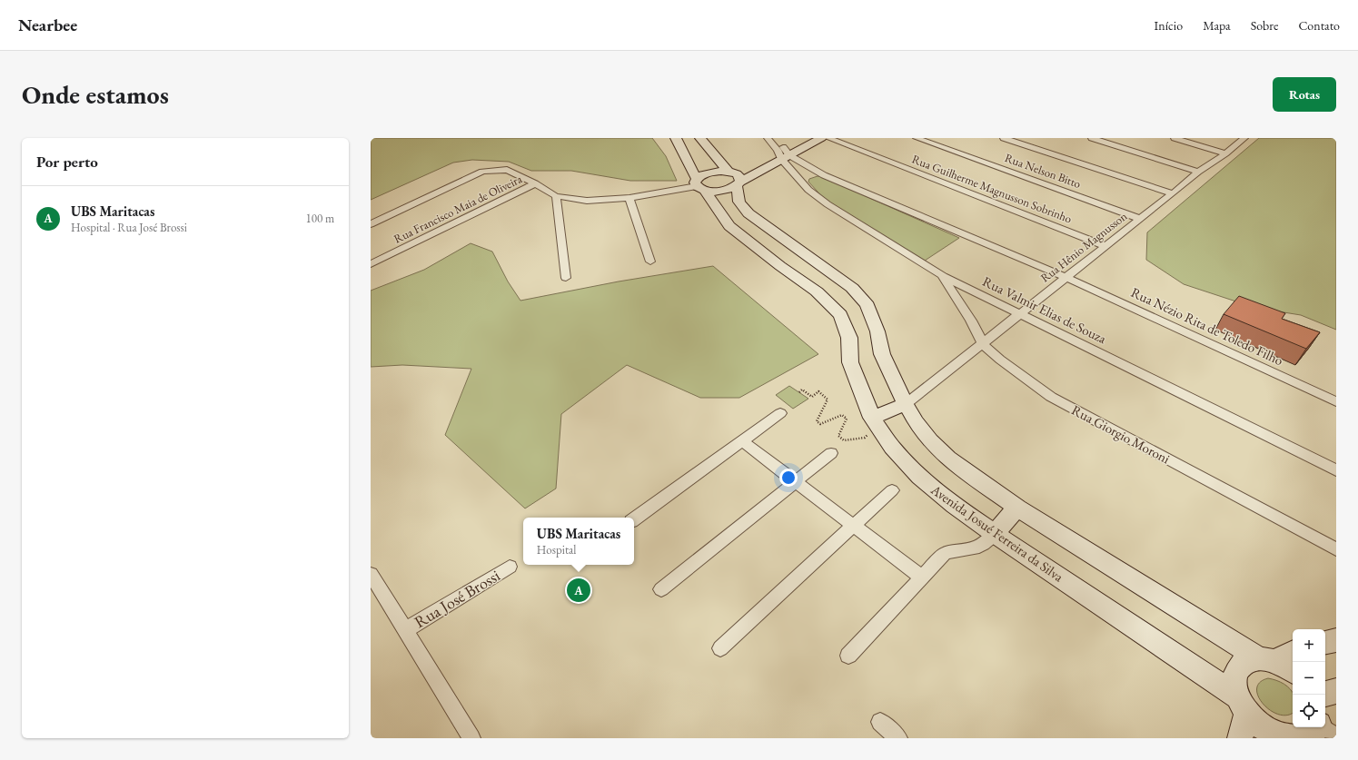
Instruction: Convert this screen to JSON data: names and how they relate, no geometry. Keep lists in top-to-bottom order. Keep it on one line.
{"streets":{"main road":["Avenida Josué Ferreira da Silva"],"street":["Rua Nelson Bitto","Rua Guilherme Magnusson Sobrinho","Rua Francisco Maia de Oliveira","Rua Hênio Magnusson","Rua Valmir Elias de Souza","Rua Nézio Rita de Toledo Filho","Rua Giorgio Moroni","Rua José Brossi"]},"crossings":[["Rua Nelson Bitto","Rua Hênio Magnusson"],["Rua Guilherme Magnusson Sobrinho","Rua Hênio Magnusson"],["Rua Hênio Magnusson","Rua Valmir Elias de Souza"],["Rua Hênio Magnusson","Rua Nézio Rita de Toledo Filho"],["Rua Hênio Magnusson","Rua Giorgio Moroni"],["Rua Valmir Elias de Souza","Rua Nézio Rita de Toledo Filho"],["Rua Valmir Elias de Souza","Rua Giorgio Moroni"]],"page":{"header":"Nearbee","nav":["Início","Mapa","Sobre","Contato"],"buttons":"Rotas","title":"Onde estamos","heading":"Por perto","list":[{"mark":"A","name":"UBS Maritacas","note":"Hospital · Rua José Brossi","value":"100 m"}],"popup":["UBS Maritacas","Hospital"],"pins":"A","map_buttons":["+","−"]}}
